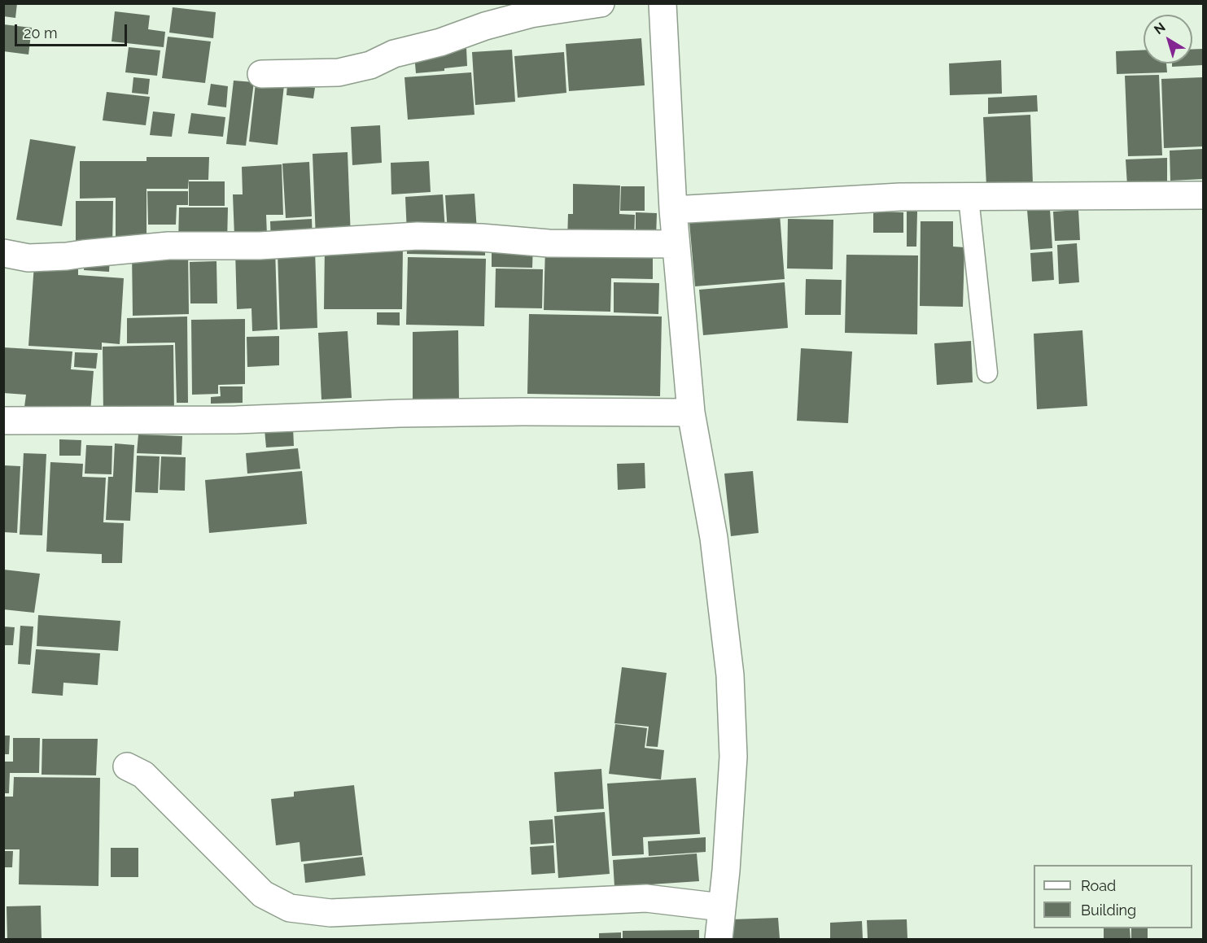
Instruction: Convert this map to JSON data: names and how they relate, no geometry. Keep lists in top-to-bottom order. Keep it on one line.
{"legend":["Road","Building"],"scale_bar":"20 m","north":"top left"}
